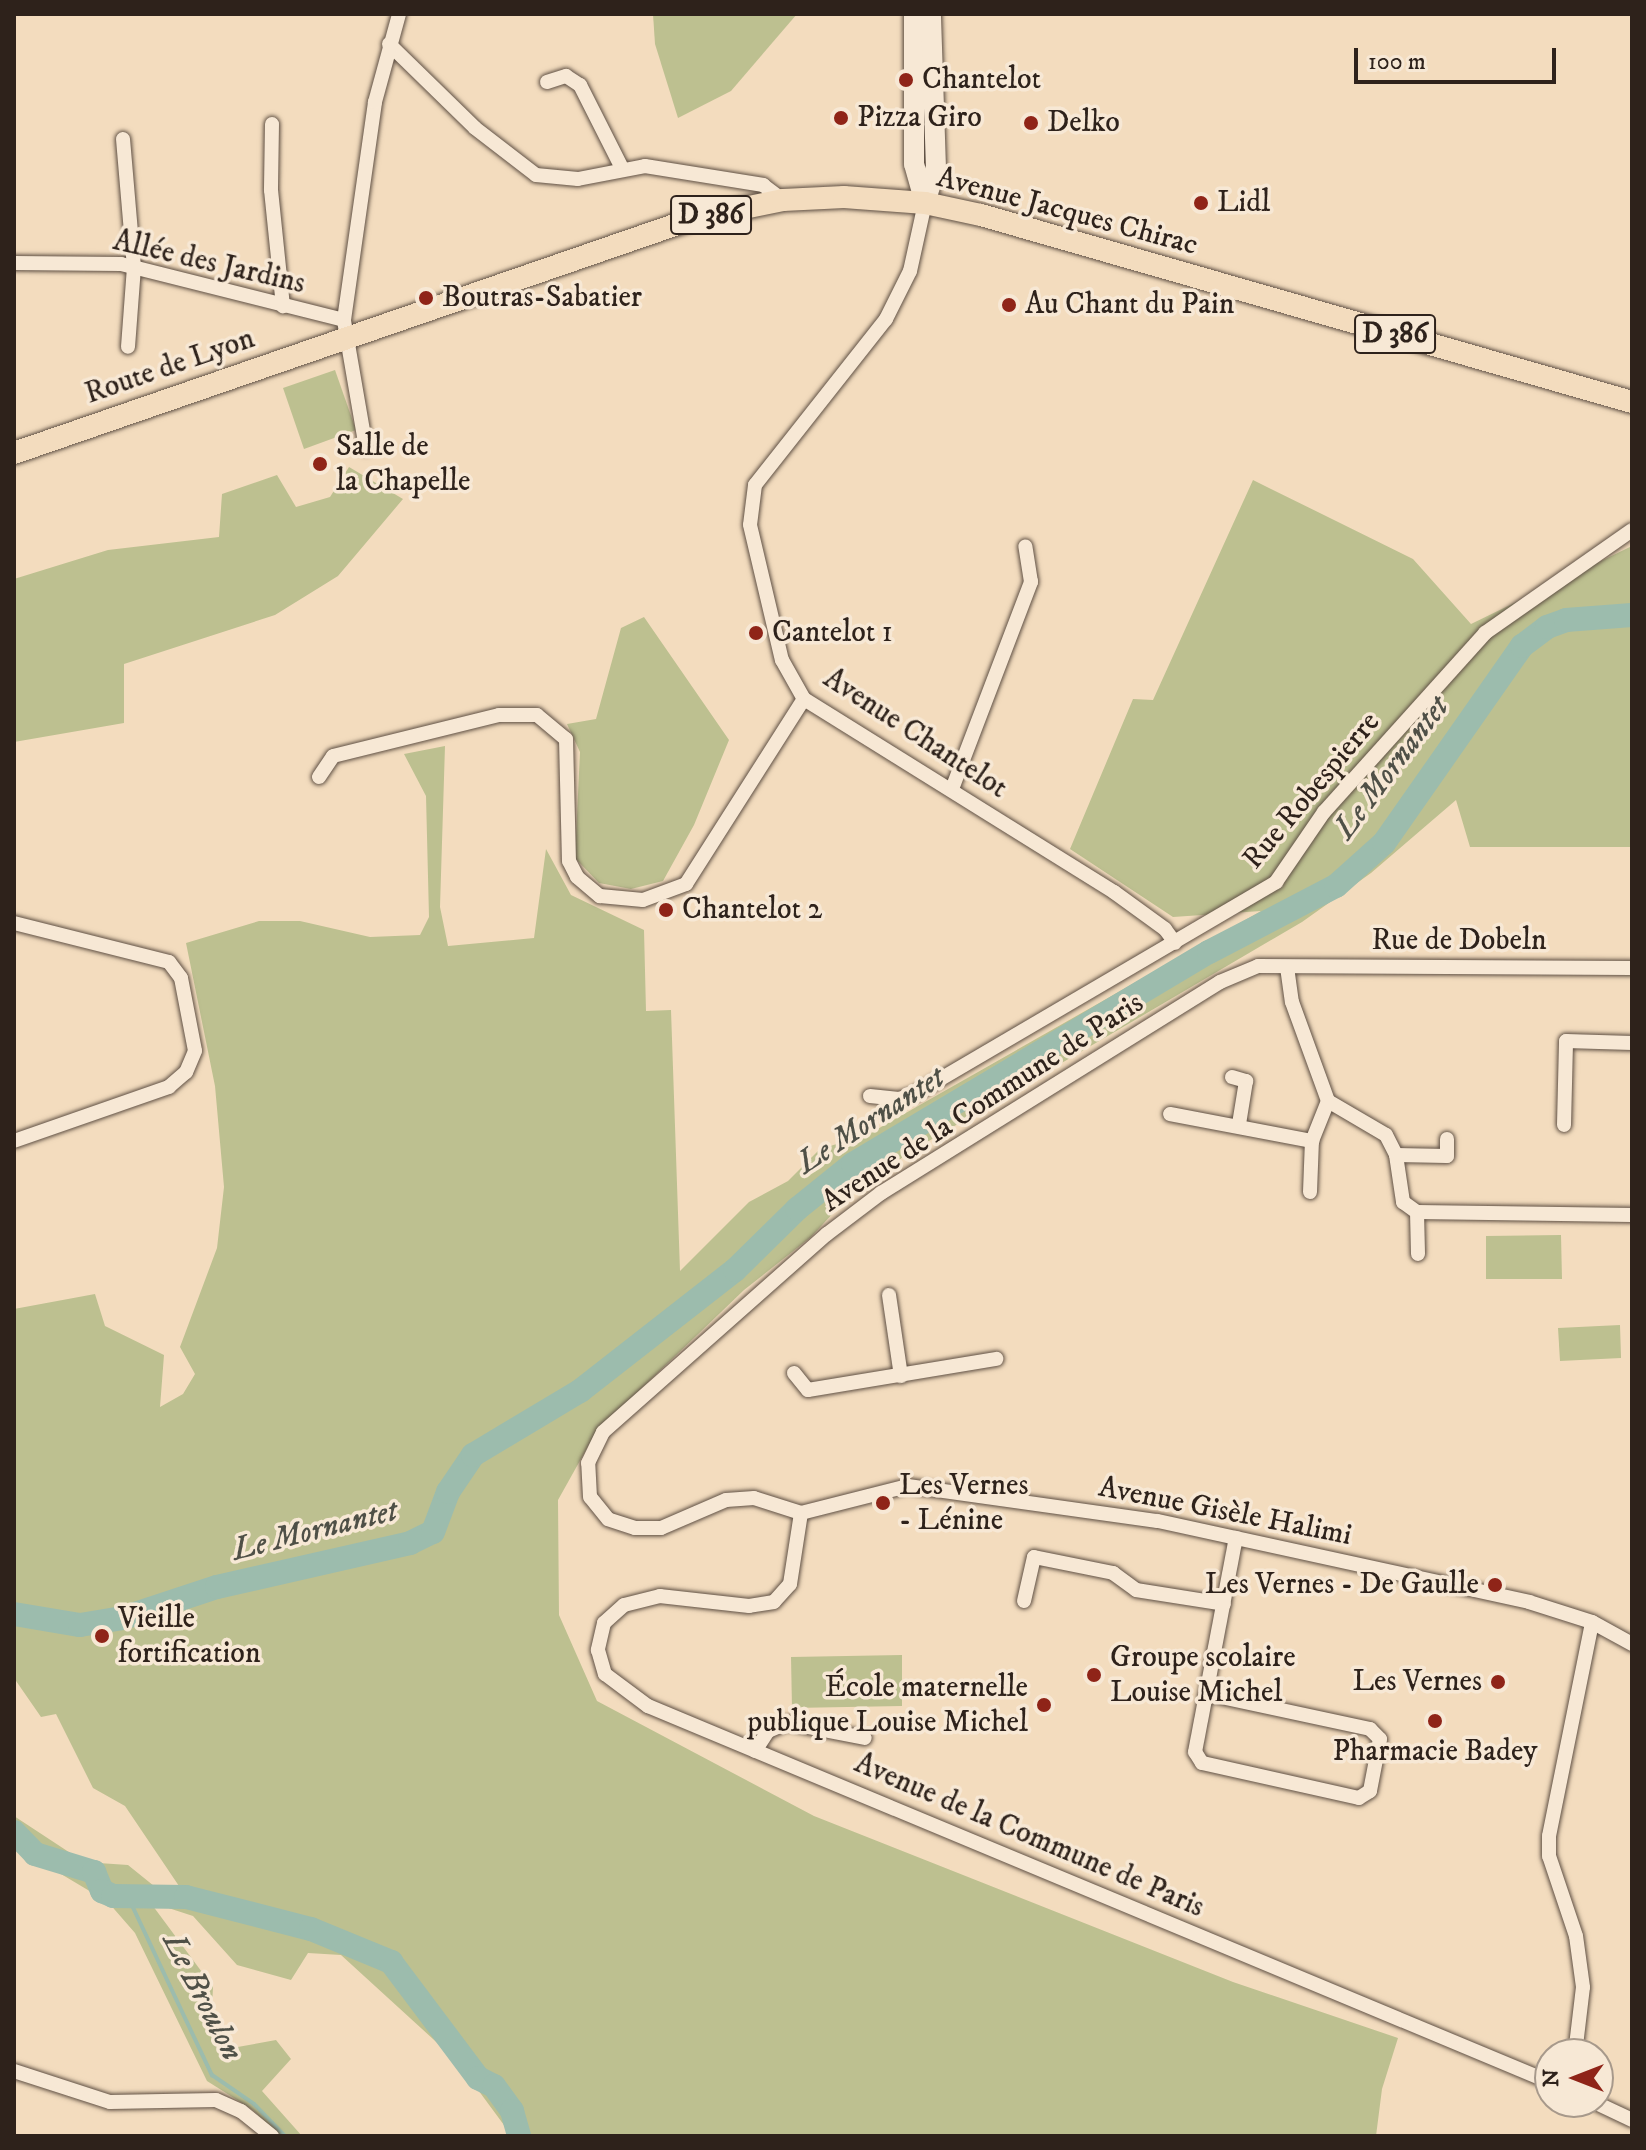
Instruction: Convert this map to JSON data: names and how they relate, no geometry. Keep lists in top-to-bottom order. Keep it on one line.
{"streets":{"main road":["Avenue Jacques Chirac","D 386","Route de Lyon"],"street":["Allée des Jardins","Avenue Chantelot","Rue Robespierre","Rue de Dobeln","Avenue de la Commune de Paris","Avenue Gisèle Halimi"]},"crossings":[["Avenue Jacques Chirac","Allée des Jardins"],["Avenue Jacques Chirac","Route de Lyon"],["Avenue Jacques Chirac","Avenue Chantelot"],["Allée des Jardins","Route de Lyon"],["Avenue Chantelot","Rue Robespierre"],["Rue de Dobeln","Avenue de la Commune de Paris"],["Avenue de la Commune de Paris","Avenue Gisèle Halimi"]],"water":["Le Mornantet","Le Broulon"],"places":["Chantelot","Pizza Giro","Delko","Lidl","Boutras-Sabatier","Au Chant du Pain","Salle de la Chapelle","Cantelot 1","Chantelot 2","Les Vernes - Lénine","Les Vernes - De Gaulle","Vieille fortification","Groupe scolaire Louise Michel","Les Vernes","École maternelle publique Louise Michel","Pharmacie Badey"],"scale_bar":"100 m","north":"left"}
